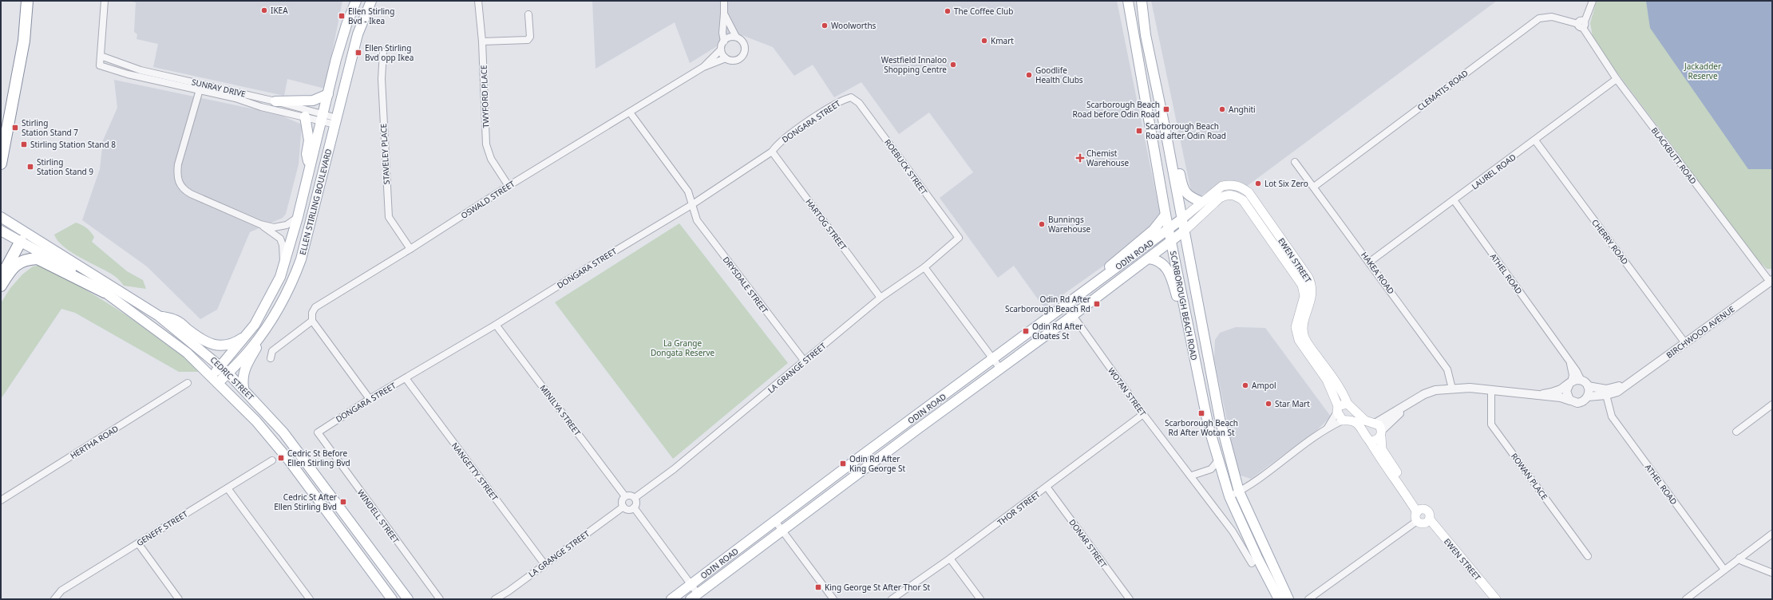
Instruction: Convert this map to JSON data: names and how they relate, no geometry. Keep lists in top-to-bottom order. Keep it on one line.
{"streets":{"main road":["ELLEN STIRLING BOULEVARD","ODIN ROAD","EWEN STREET","SCARBOROUGH BEACH ROAD","CEDRIC STREET"],"street":["SUNRAY DRIVE","CLEMATIS ROAD","TWYFORD PLACE","DONGARA STREET","STAVELEY PLACE","BLACKBUTT ROAD","ROEBUCK STREET","LAUREL ROAD","OSWALD STREET","HARTOG STREET","CHERRY ROAD","HAKEA ROAD","ATHEL ROAD","DRYSDALE STREET","BIRCHWOOD AVENUE","LA GRANGE STREET","WOTAN STREET","MINILYA STREET","HERTHA ROAD","NANGETTY STREET","ROWAN PLACE","THOR STREET","WINDELL STREET","GENEFF STREET","DONAR STREET"]},"crossings":[["SUNRAY DRIVE","ELLEN STIRLING BOULEVARD"],["CLEMATIS ROAD","BLACKBUTT ROAD"],["CLEMATIS ROAD","HAKEA ROAD"],["TWYFORD PLACE","OSWALD STREET"],["DONGARA STREET","ROEBUCK STREET"],["DONGARA STREET","HARTOG STREET"],["DONGARA STREET","DRYSDALE STREET"],["DONGARA STREET","MINILYA STREET"],["DONGARA STREET","NANGETTY STREET"],["DONGARA STREET","WINDELL STREET"],["STAVELEY PLACE","OSWALD STREET"],["BLACKBUTT ROAD","LAUREL ROAD"],["BLACKBUTT ROAD","BIRCHWOOD AVENUE"],["ROEBUCK STREET","LA GRANGE STREET"],["LAUREL ROAD","CHERRY ROAD"],["LAUREL ROAD","HAKEA ROAD"],["LAUREL ROAD","ATHEL ROAD"],["OSWALD STREET","DRYSDALE STREET"],["ELLEN STIRLING BOULEVARD","CEDRIC STREET"],["HARTOG STREET","LA GRANGE STREET"],["CHERRY ROAD","BIRCHWOOD AVENUE"],["ODIN ROAD","EWEN STREET"],["ODIN ROAD","SCARBOROUGH BEACH ROAD"],["ODIN ROAD","WOTAN STREET"],["EWEN STREET","SCARBOROUGH BEACH ROAD"],["EWEN STREET","BIRCHWOOD AVENUE"],["HAKEA ROAD","BIRCHWOOD AVENUE"],["ATHEL ROAD","BIRCHWOOD AVENUE"],["DRYSDALE STREET","LA GRANGE STREET"],["BIRCHWOOD AVENUE","ROWAN PLACE"],["LA GRANGE STREET","MINILYA STREET"],["LA GRANGE STREET","NANGETTY STREET"],["WOTAN STREET","THOR STREET"],["THOR STREET","DONAR STREET"]],"parks":["Jackadder Reserve","La Grange Dongata Reserve"],"places":{"other":["IKEA","The Coffee Club","Woolworths","Kmart","Westfield Innaloo Shopping Centre","Goodlife Health Clubs","Anghiti","Lot Six Zero","Bunnings Warehouse","Ampol","Star Mart"],"transit":["Ellen Stirling Bvd - Ikea","Ellen Stirling Bvd opp Ikea","Scarborough Beach Road before Odin Road","Stirling Station Stand 7","Scarborough Beach Road after Odin Road","Stirling Station Stand 8","Stirling Station Stand 9","Odin Rd After Scarborough Beach Rd","Odin Rd After Cloates St","Scarborough Beach Rd After Wotan St","Cedric St Before Ellen Stirling Bvd","Odin Rd After King George St","Cedric St After Ellen Stirling Bvd","King George St After Thor St"],"health":["Chemist Warehouse"]}}
